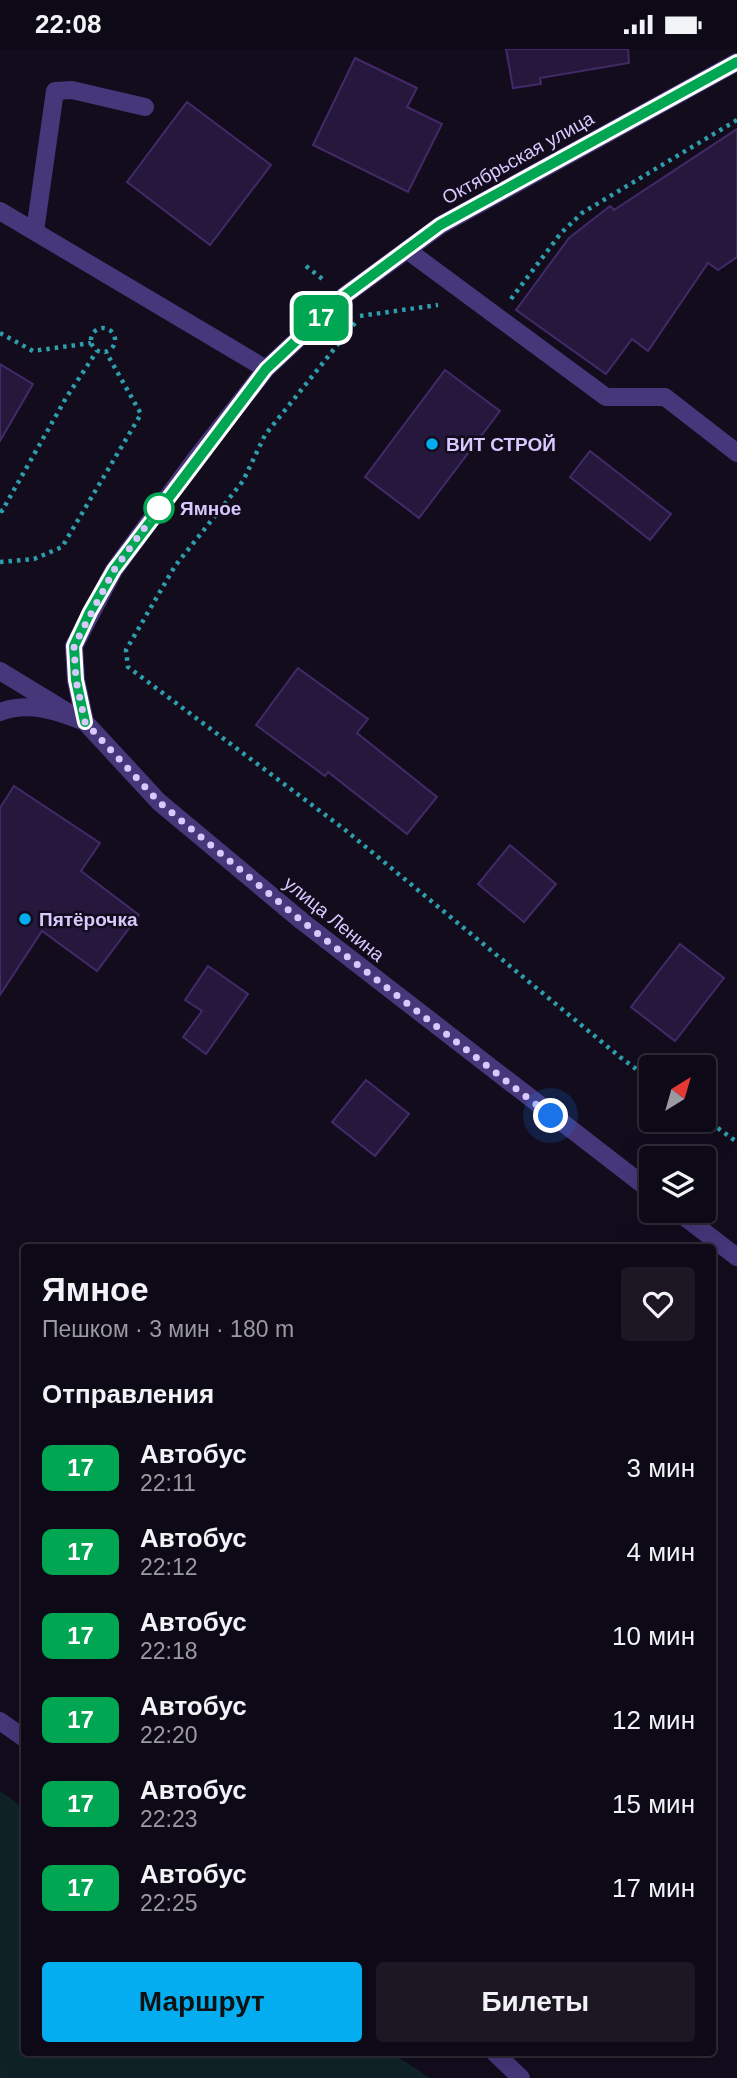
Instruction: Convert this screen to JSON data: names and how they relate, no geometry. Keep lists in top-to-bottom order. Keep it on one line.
{"streets":{"street":["Октябрьская улица","улица Ленина"]},"crossings":[["Октябрьская улица","улица Ленина"]],"places":["ВИТ СТРОЙ","Ямное","Пятёрочка"],"lines":["bus line 17"],"north":"top right","page":{"status":"22:08","on_map":"17","heading":[["Ямное","Пешком · 3 мин · 180 m"],"Отправления"],"list":[{"mark":"17","name":"Автобус","note":"22:11","value":"3 мин"},{"mark":"17","name":"Автобус","note":"22:12","value":"4 мин"},{"mark":"17","name":"Автобус","note":"22:18","value":"10 мин"},{"mark":"17","name":"Автобус","note":"22:20","value":"12 мин"},{"mark":"17","name":"Автобус","note":"22:23","value":"15 мин"},{"mark":"17","name":"Автобус","note":"22:25","value":"17 мин"}],"buttons":["Маршрут","Билеты"]}}
